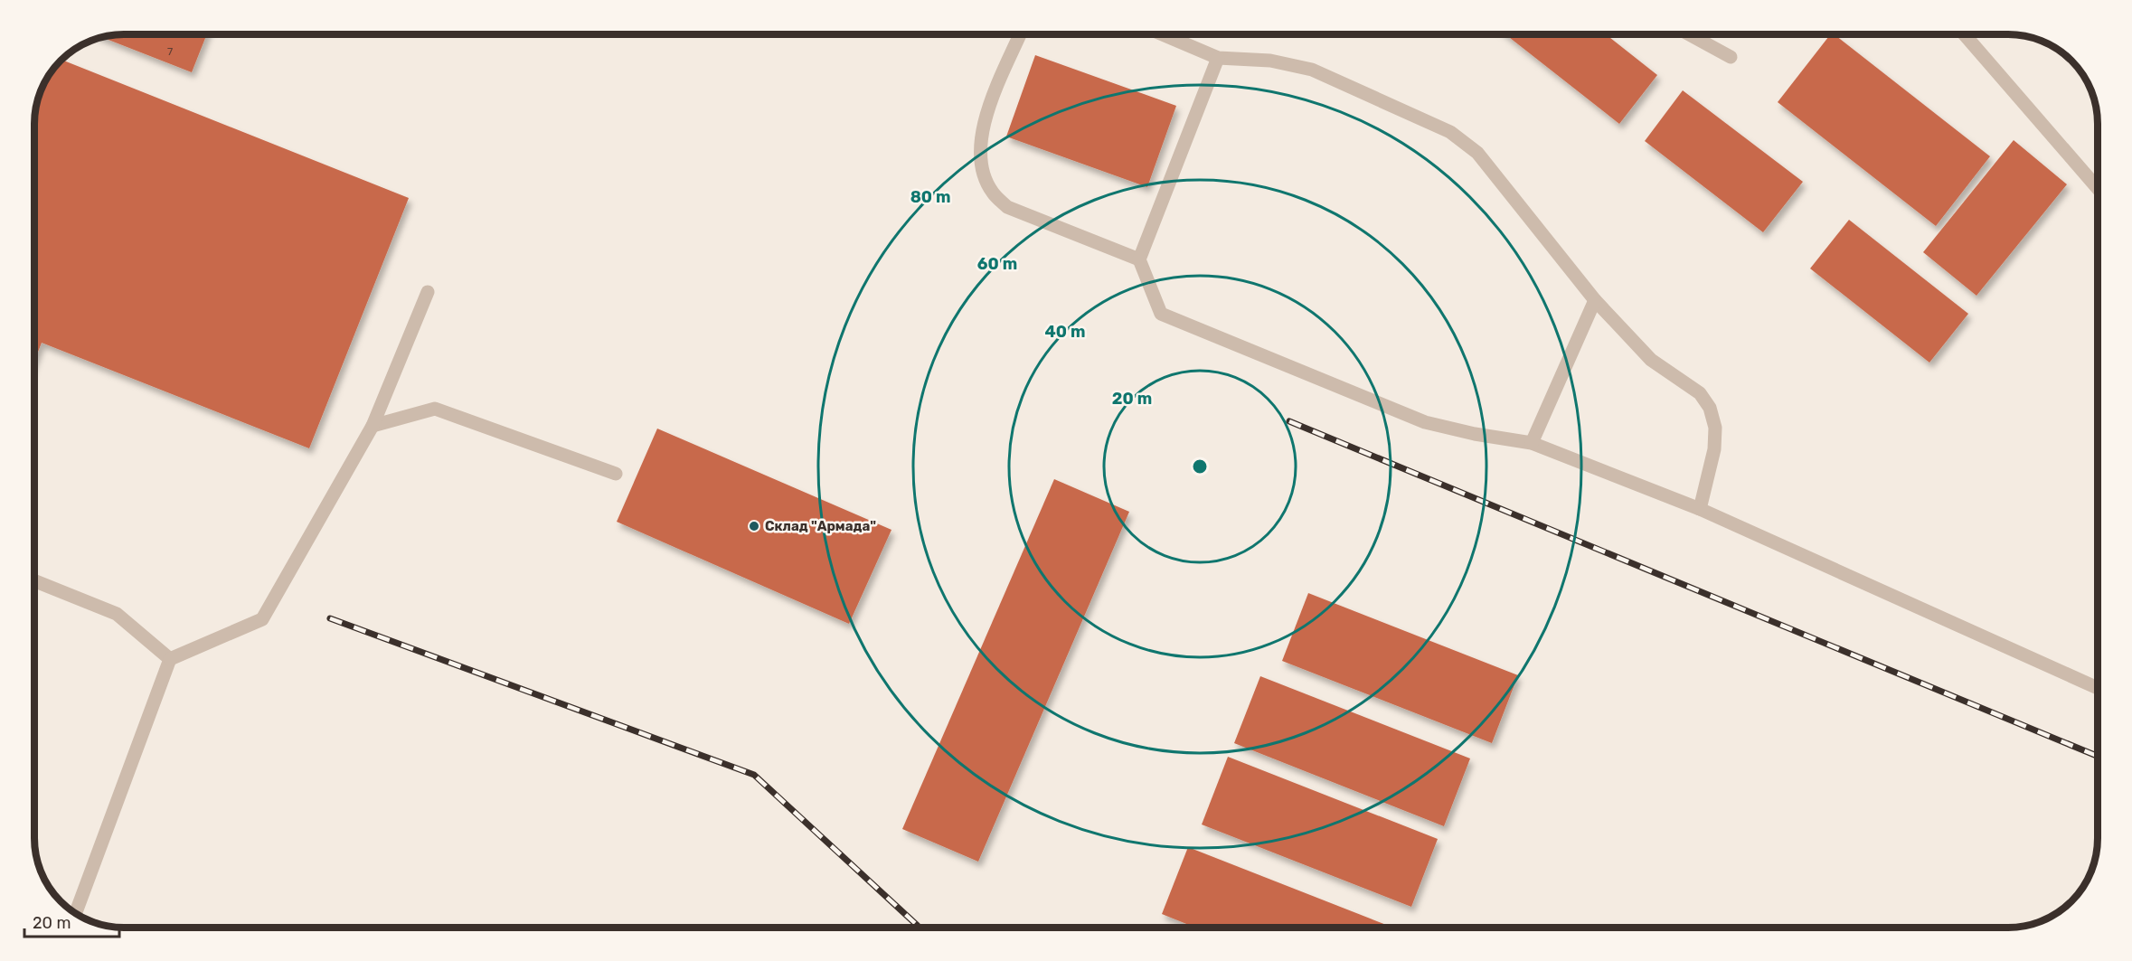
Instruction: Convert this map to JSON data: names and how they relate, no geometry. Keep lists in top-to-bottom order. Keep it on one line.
{"places":["Склад \"Армада\""],"house_numbers":["7"],"scale_bar":"20 m","rings":["80 m","60 m","40 m","20 m"]}
